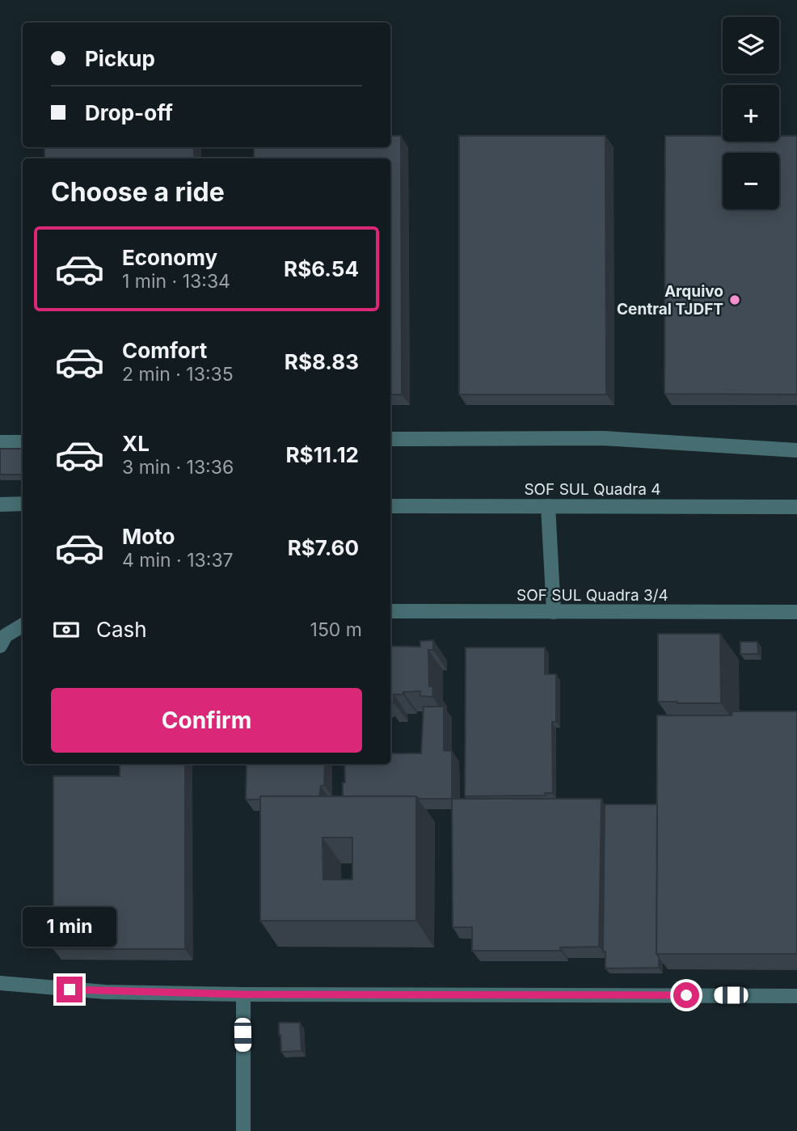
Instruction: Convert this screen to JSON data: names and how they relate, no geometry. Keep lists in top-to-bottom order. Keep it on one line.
{"streets":{"street":["SOF SUL Quadra 4","SOF SUL Quadra 3/4"]},"places":["Arquivo Central TJDFT"],"page":{"map_buttons":["+","−"],"banner":["Pickup","Drop-off"],"heading":"Choose a ride","list":[{"name":"Economy","note":"1 min · 13:34","value":"R$6.54"},{"name":"Comfort","note":"2 min · 13:35","value":"R$8.83"},{"name":"XL","note":"3 min · 13:36","value":"R$11.12"},{"name":"Moto","note":"4 min · 13:37","value":"R$7.60"}],"pay":["Cash","150 m"],"buttons":"Confirm","bubble":"1 min"}}
